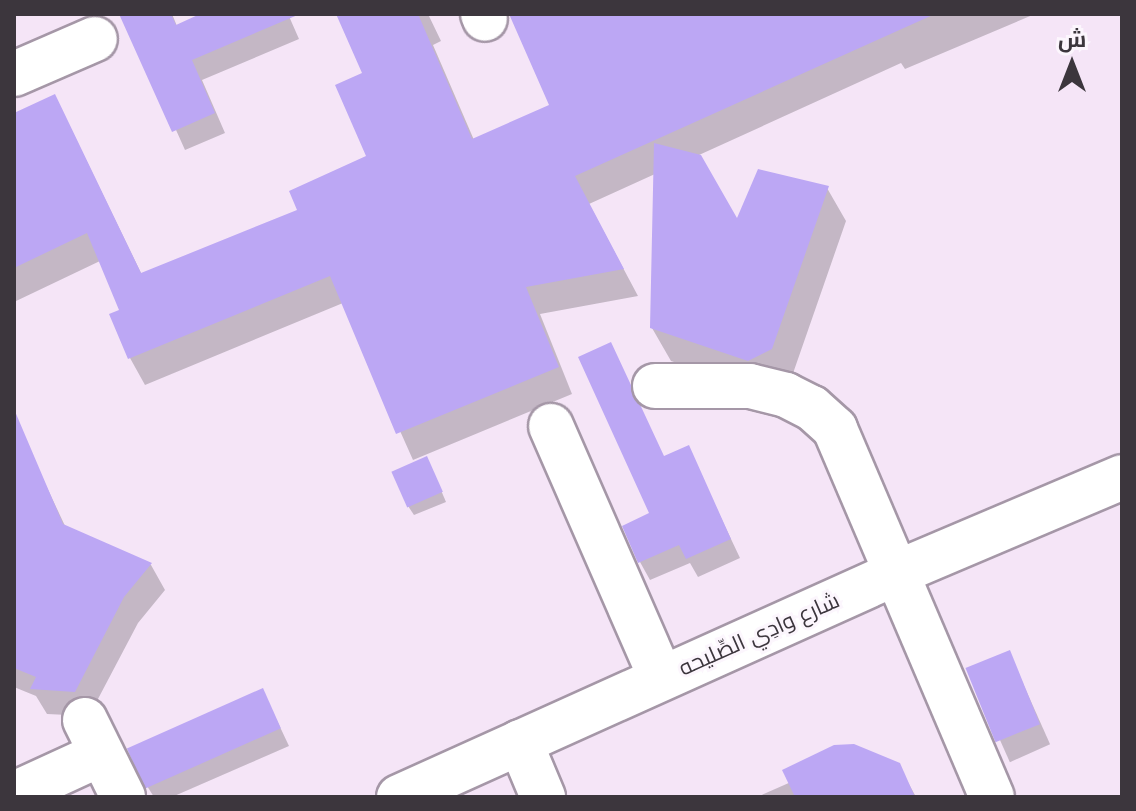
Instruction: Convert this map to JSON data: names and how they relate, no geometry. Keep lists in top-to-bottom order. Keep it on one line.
{"streets":{"street":["شارع وادِي الصِّليحه"]},"north":"top"}
